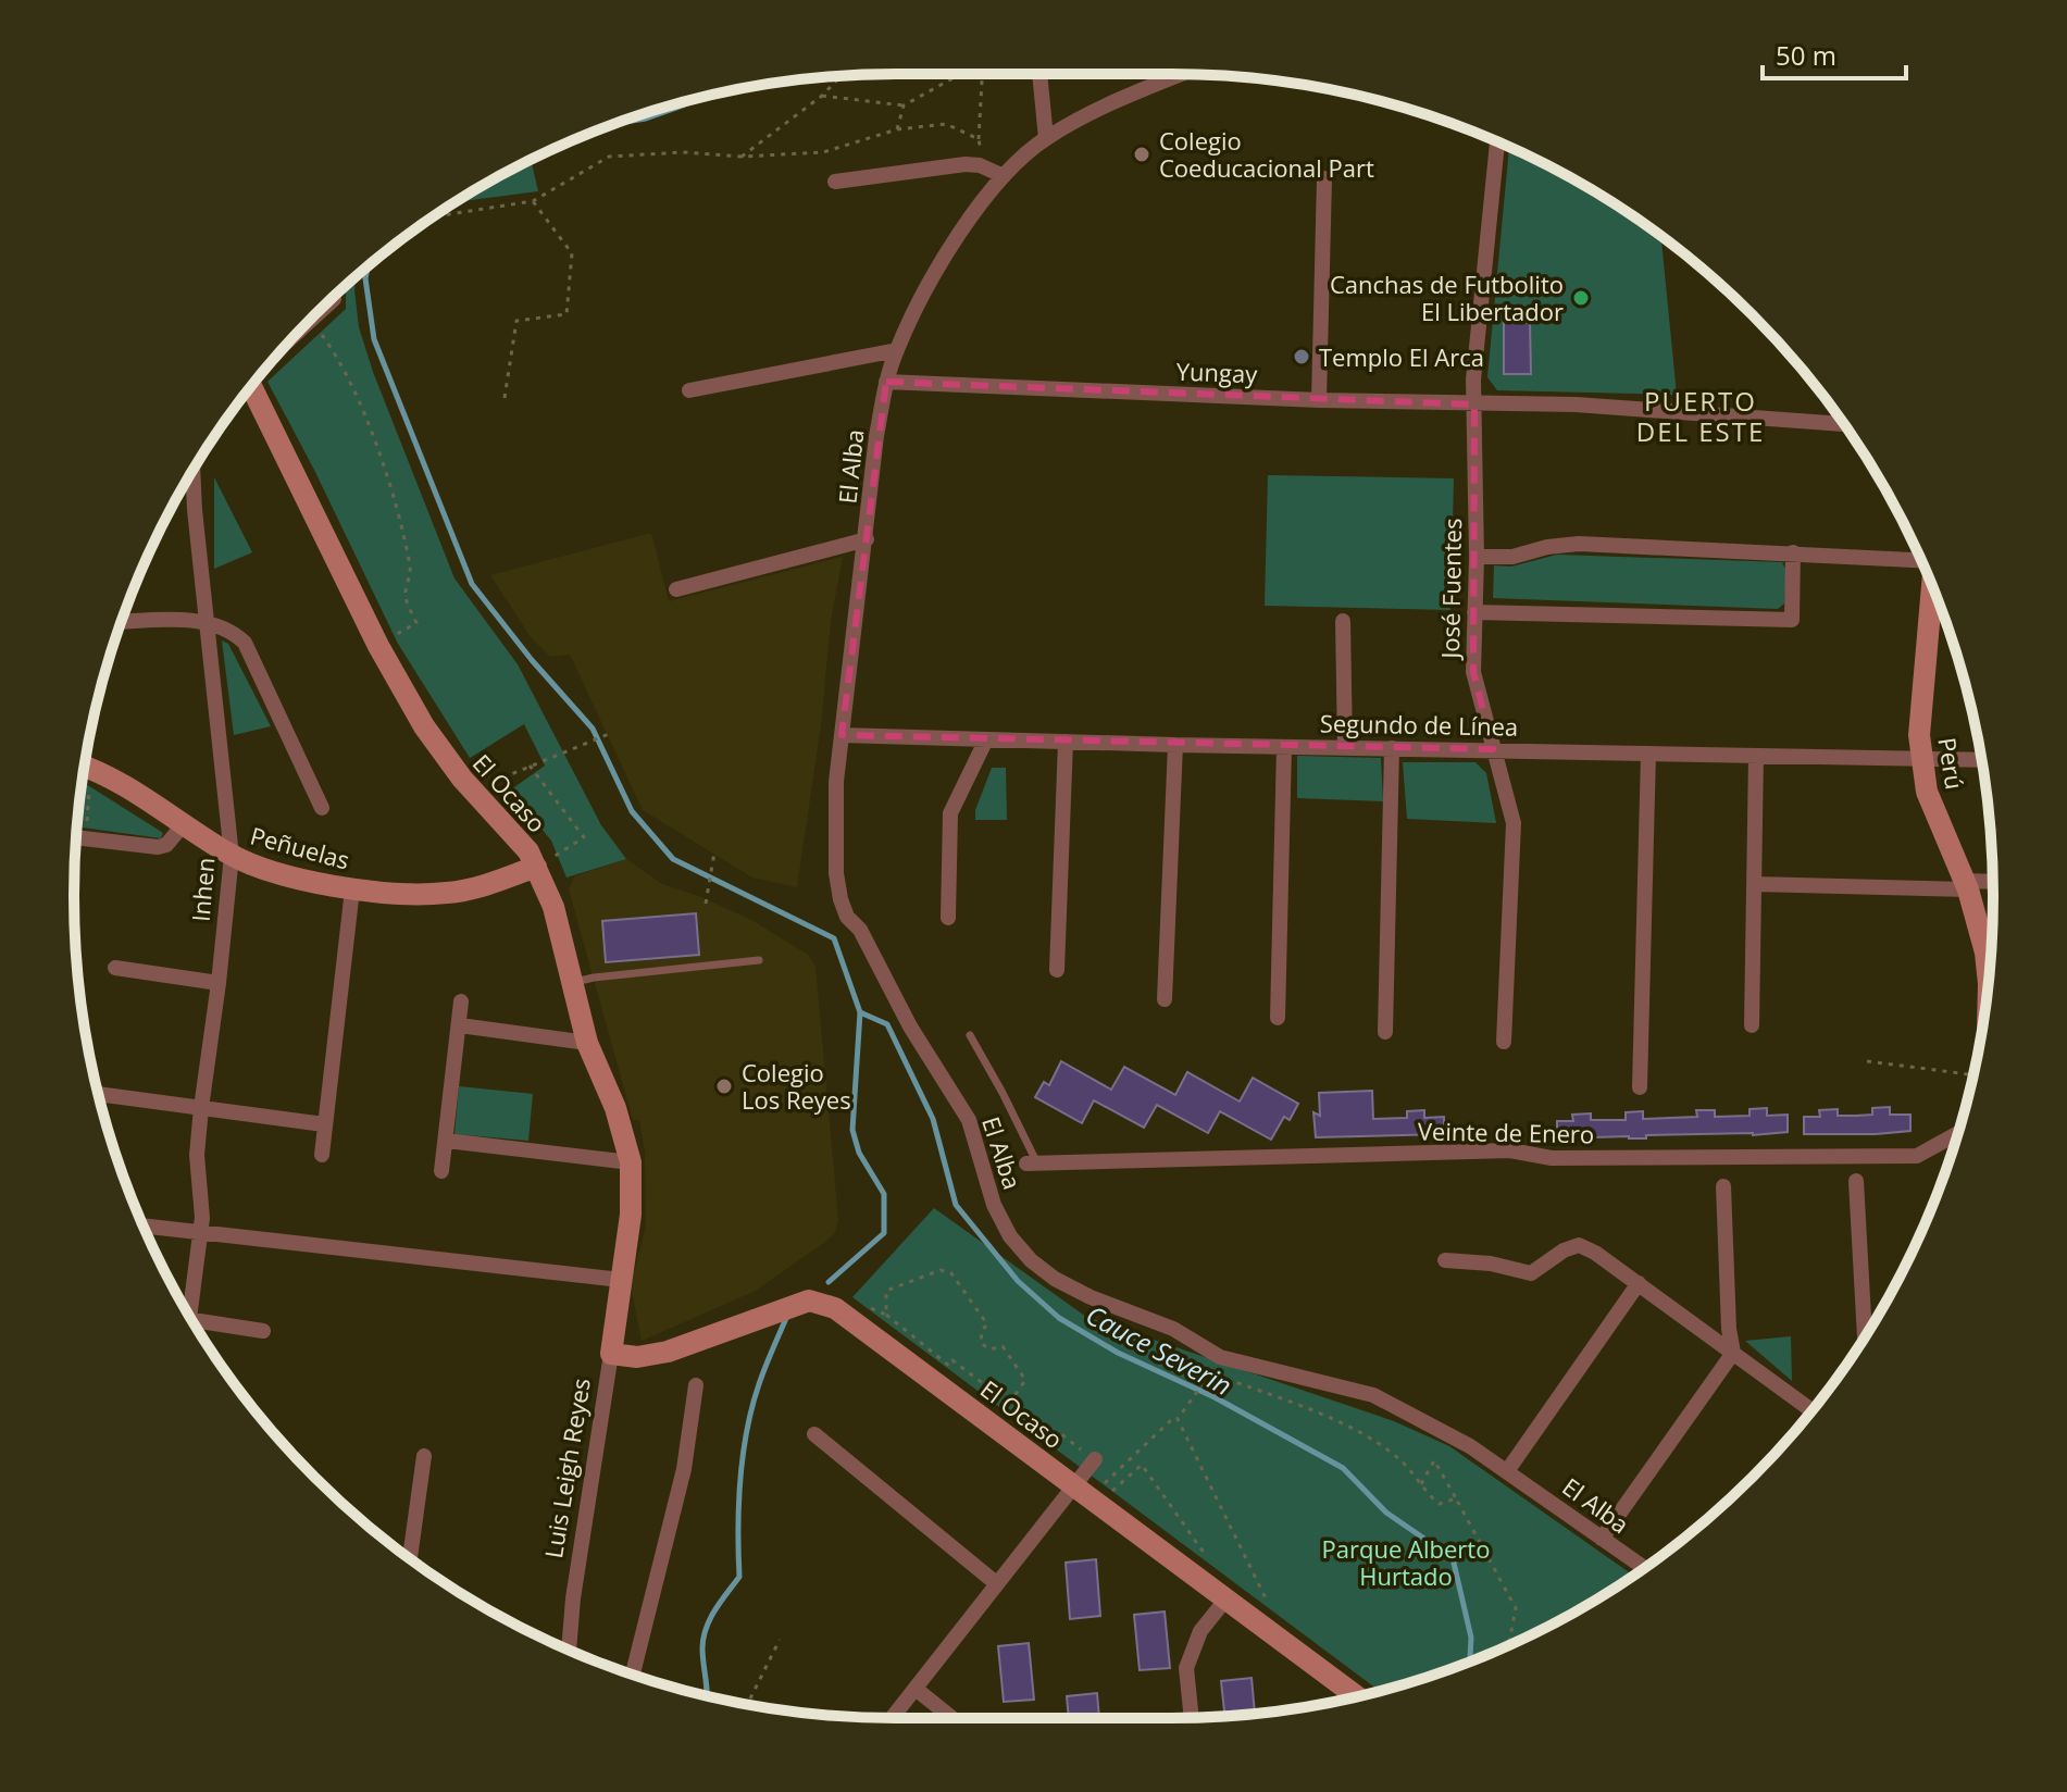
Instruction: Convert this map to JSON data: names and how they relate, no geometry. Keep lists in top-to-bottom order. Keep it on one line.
{"streets":{"street":["Yungay","El Alba","José Fuentes","Segundo de Línea","Perú","El Ocaso","Peñuelas","Inhen","Veinte de Enero","Luis Leigh Reyes"]},"crossings":[["Yungay","El Alba"],["Yungay","José Fuentes"],["El Alba","Segundo de Línea"],["José Fuentes","Segundo de Línea"],["Segundo de Línea","Perú"],["El Ocaso","Peñuelas"],["El Ocaso","Luis Leigh Reyes"],["Peñuelas","Inhen"]],"districts":["PUERTO DEL ESTE"],"water":["Cauce Severin"],"parks":["Parque Alberto Hurtado"],"places":["Colegio Coeducacional Part","Canchas de Futbolito El Libertador","Templo El Arca","Colegio Los Reyes"],"scale_bar":"50 m"}
